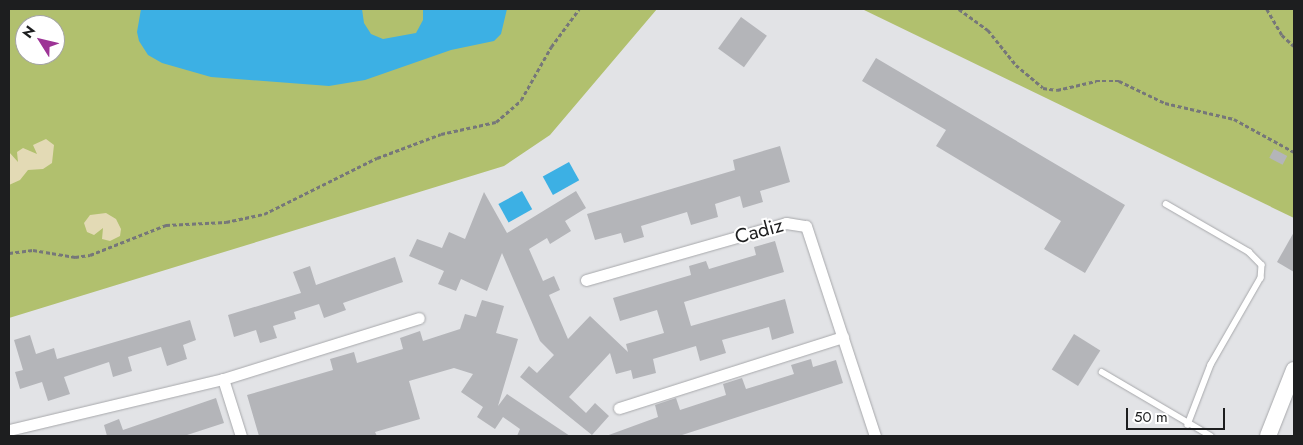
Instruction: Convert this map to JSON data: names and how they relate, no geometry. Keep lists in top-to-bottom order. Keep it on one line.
{"streets":{"street":["Cadiz"]},"scale_bar":"50 m","north":"top left"}
